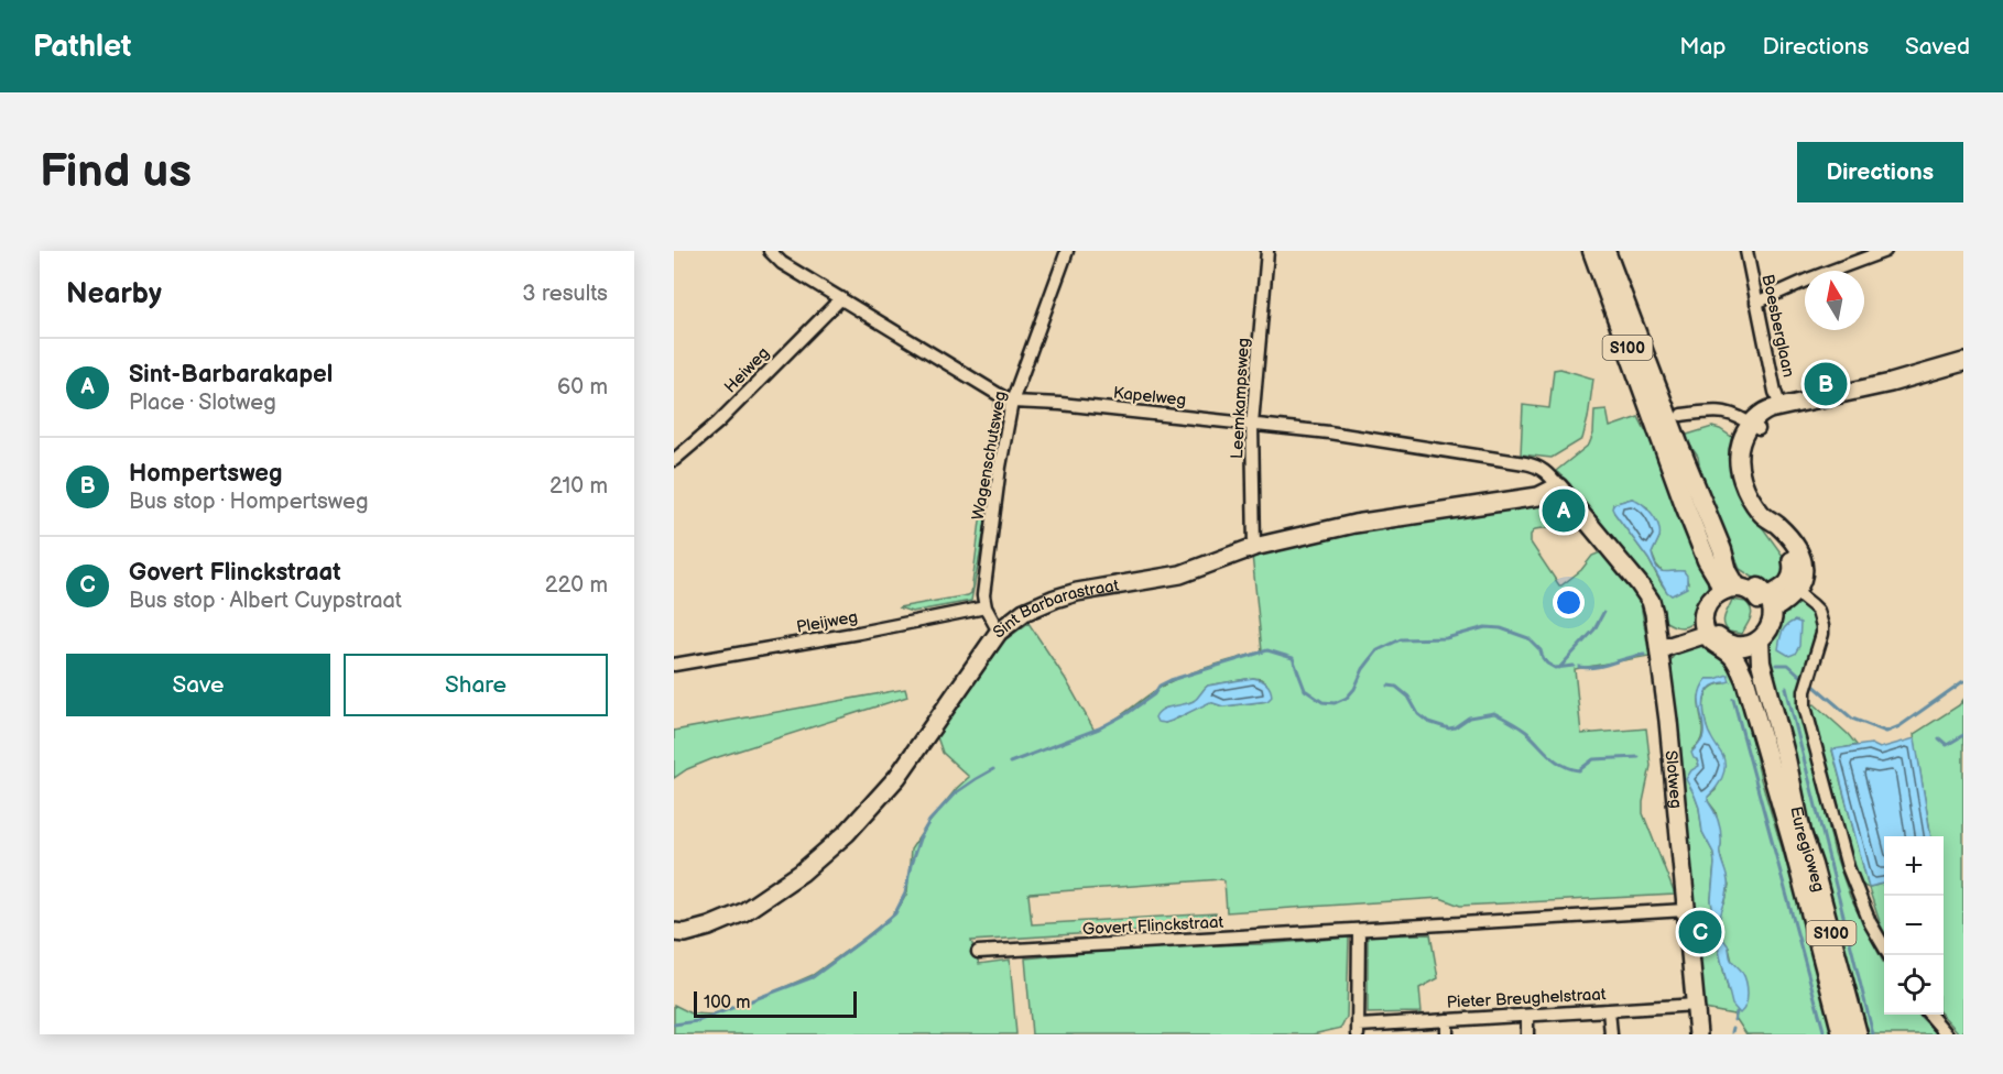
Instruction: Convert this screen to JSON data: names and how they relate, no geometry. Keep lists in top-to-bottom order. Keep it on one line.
{"streets":{"main road":["S100","Euregioweg"],"street":["Boesberglaan","Heiweg","Kapelweg","Leemkampsweg","Wagenschutsweg","Sint Barbarastraat","Pleijweg","Slotweg","Govert Flinckstraat","Pieter Breughelstraat"]},"crossings":[["S100","Euregioweg"],["Heiweg","Kapelweg"],["Kapelweg","Leemkampsweg"],["Kapelweg","Wagenschutsweg"],["Kapelweg","Sint Barbarastraat"],["Kapelweg","Slotweg"],["Leemkampsweg","Sint Barbarastraat"],["Wagenschutsweg","Pleijweg"],["Sint Barbarastraat","Slotweg"],["Slotweg","Govert Flinckstraat"],["Slotweg","Pieter Breughelstraat"]],"scale_bar":"100 m","north":"top","page":{"header":"Pathlet","nav":["Map","Directions","Saved"],"buttons":["Directions",["Save","Share"]],"title":"Find us","heading":["Nearby","3 results"],"list":[{"mark":"A","name":"Sint-Barbarakapel","note":"Place · Slotweg","value":"60 m"},{"mark":"B","name":"Hompertsweg","note":"Bus stop · Hompertsweg","value":"210 m"},{"mark":"C","name":"Govert Flinckstraat","note":"Bus stop · Albert Cuypstraat","value":"220 m"}],"pins":["B","A","C"],"map_buttons":["+","−"],"scale":"100 m"}}
